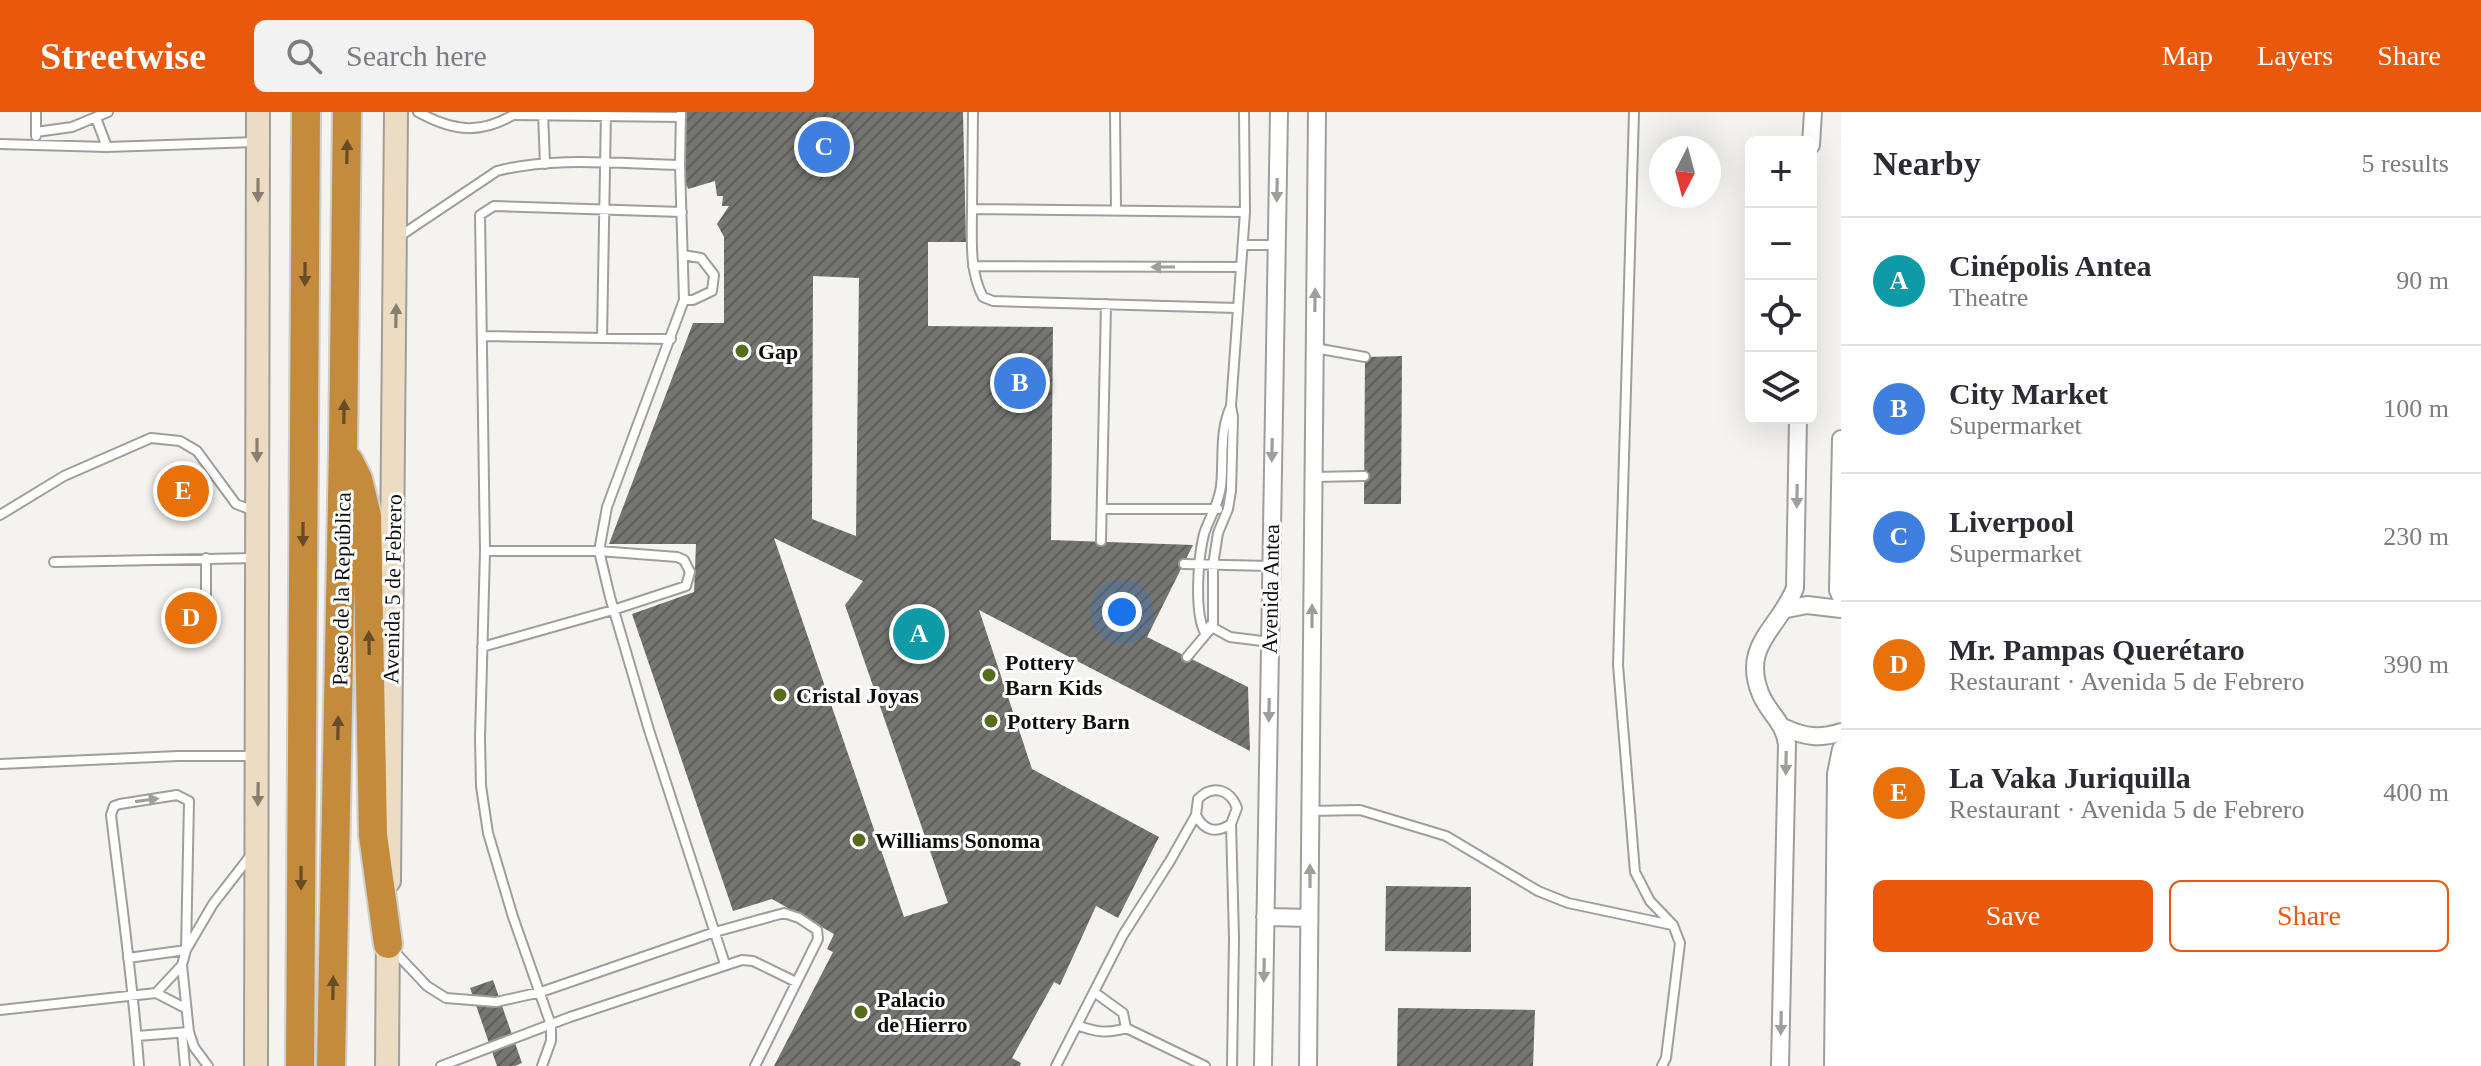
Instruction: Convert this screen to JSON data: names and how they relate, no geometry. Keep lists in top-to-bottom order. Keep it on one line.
{"streets":{"highway":["Paseo de la República"],"main road":["Avenida 5 de Febrero"],"street":["Avenida Antea"]},"places":["Gap","Pottery Barn Kids","Cristal Joyas","Pottery Barn","Williams Sonoma","Palacio de Hierro"],"north":"bottom","page":{"header":"Streetwise","search":"Search here","nav":["Map","Layers","Share"],"heading":["Nearby","5 results"],"pins":["C","B","E","D","A"],"map_buttons":["+","−"],"list":[{"mark":"A","name":"Cinépolis Antea","note":"Theatre","value":"90 m"},{"mark":"B","name":"City Market","note":"Supermarket","value":"100 m"},{"mark":"C","name":"Liverpool","note":"Supermarket","value":"230 m"},{"mark":"D","name":"Mr. Pampas Querétaro","note":"Restaurant · Avenida 5 de Febrero","value":"390 m"},{"mark":"E","name":"La Vaka Juriquilla","note":"Restaurant · Avenida 5 de Febrero","value":"400 m"}],"buttons":["Save","Share"]}}
